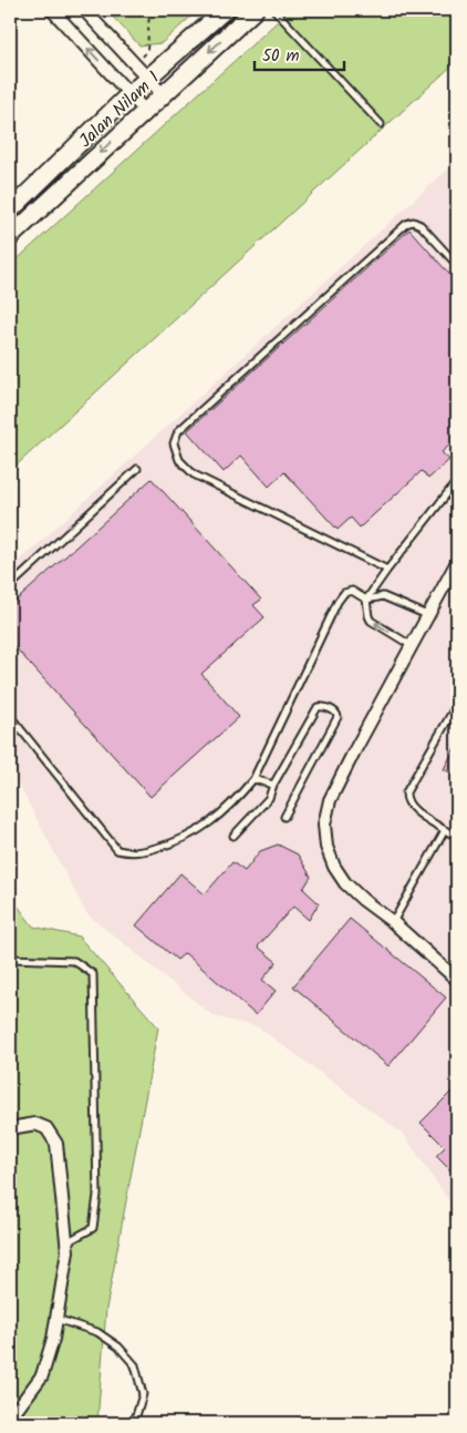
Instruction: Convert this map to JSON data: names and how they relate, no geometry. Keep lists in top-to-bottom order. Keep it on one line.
{"streets":{"main road":["Jalan Nilam 1"]},"scale_bar":"50 m"}
